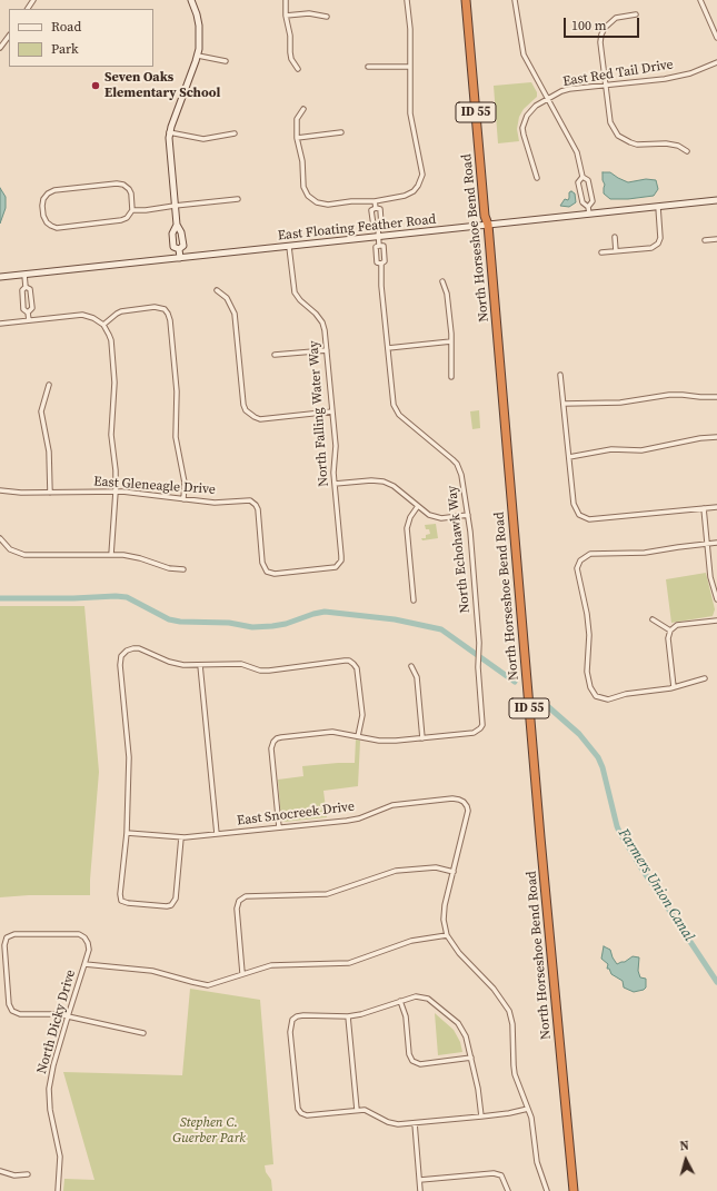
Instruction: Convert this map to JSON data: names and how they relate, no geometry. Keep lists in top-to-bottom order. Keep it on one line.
{"streets":{"highway":["ID 55","North Horseshoe Bend Road"],"street":["East Red Tail Drive","East Floating Feather Road","North Falling Water Way","East Gleneagle Drive","North Echohawk Way","East Snocreek Drive","North Dicky Drive"]},"crossings":[["East Floating Feather Road","North Horseshoe Bend Road"],["East Floating Feather Road","North Falling Water Way"],["East Floating Feather Road","North Echohawk Way"],["North Falling Water Way","East Gleneagle Drive"]],"water":["Farmers Union Canal"],"parks":["Stephen C. Guerber Park"],"places":["Seven Oaks Elementary School"],"legend":["Road","Park"],"scale_bar":"100 m","north":"top"}
